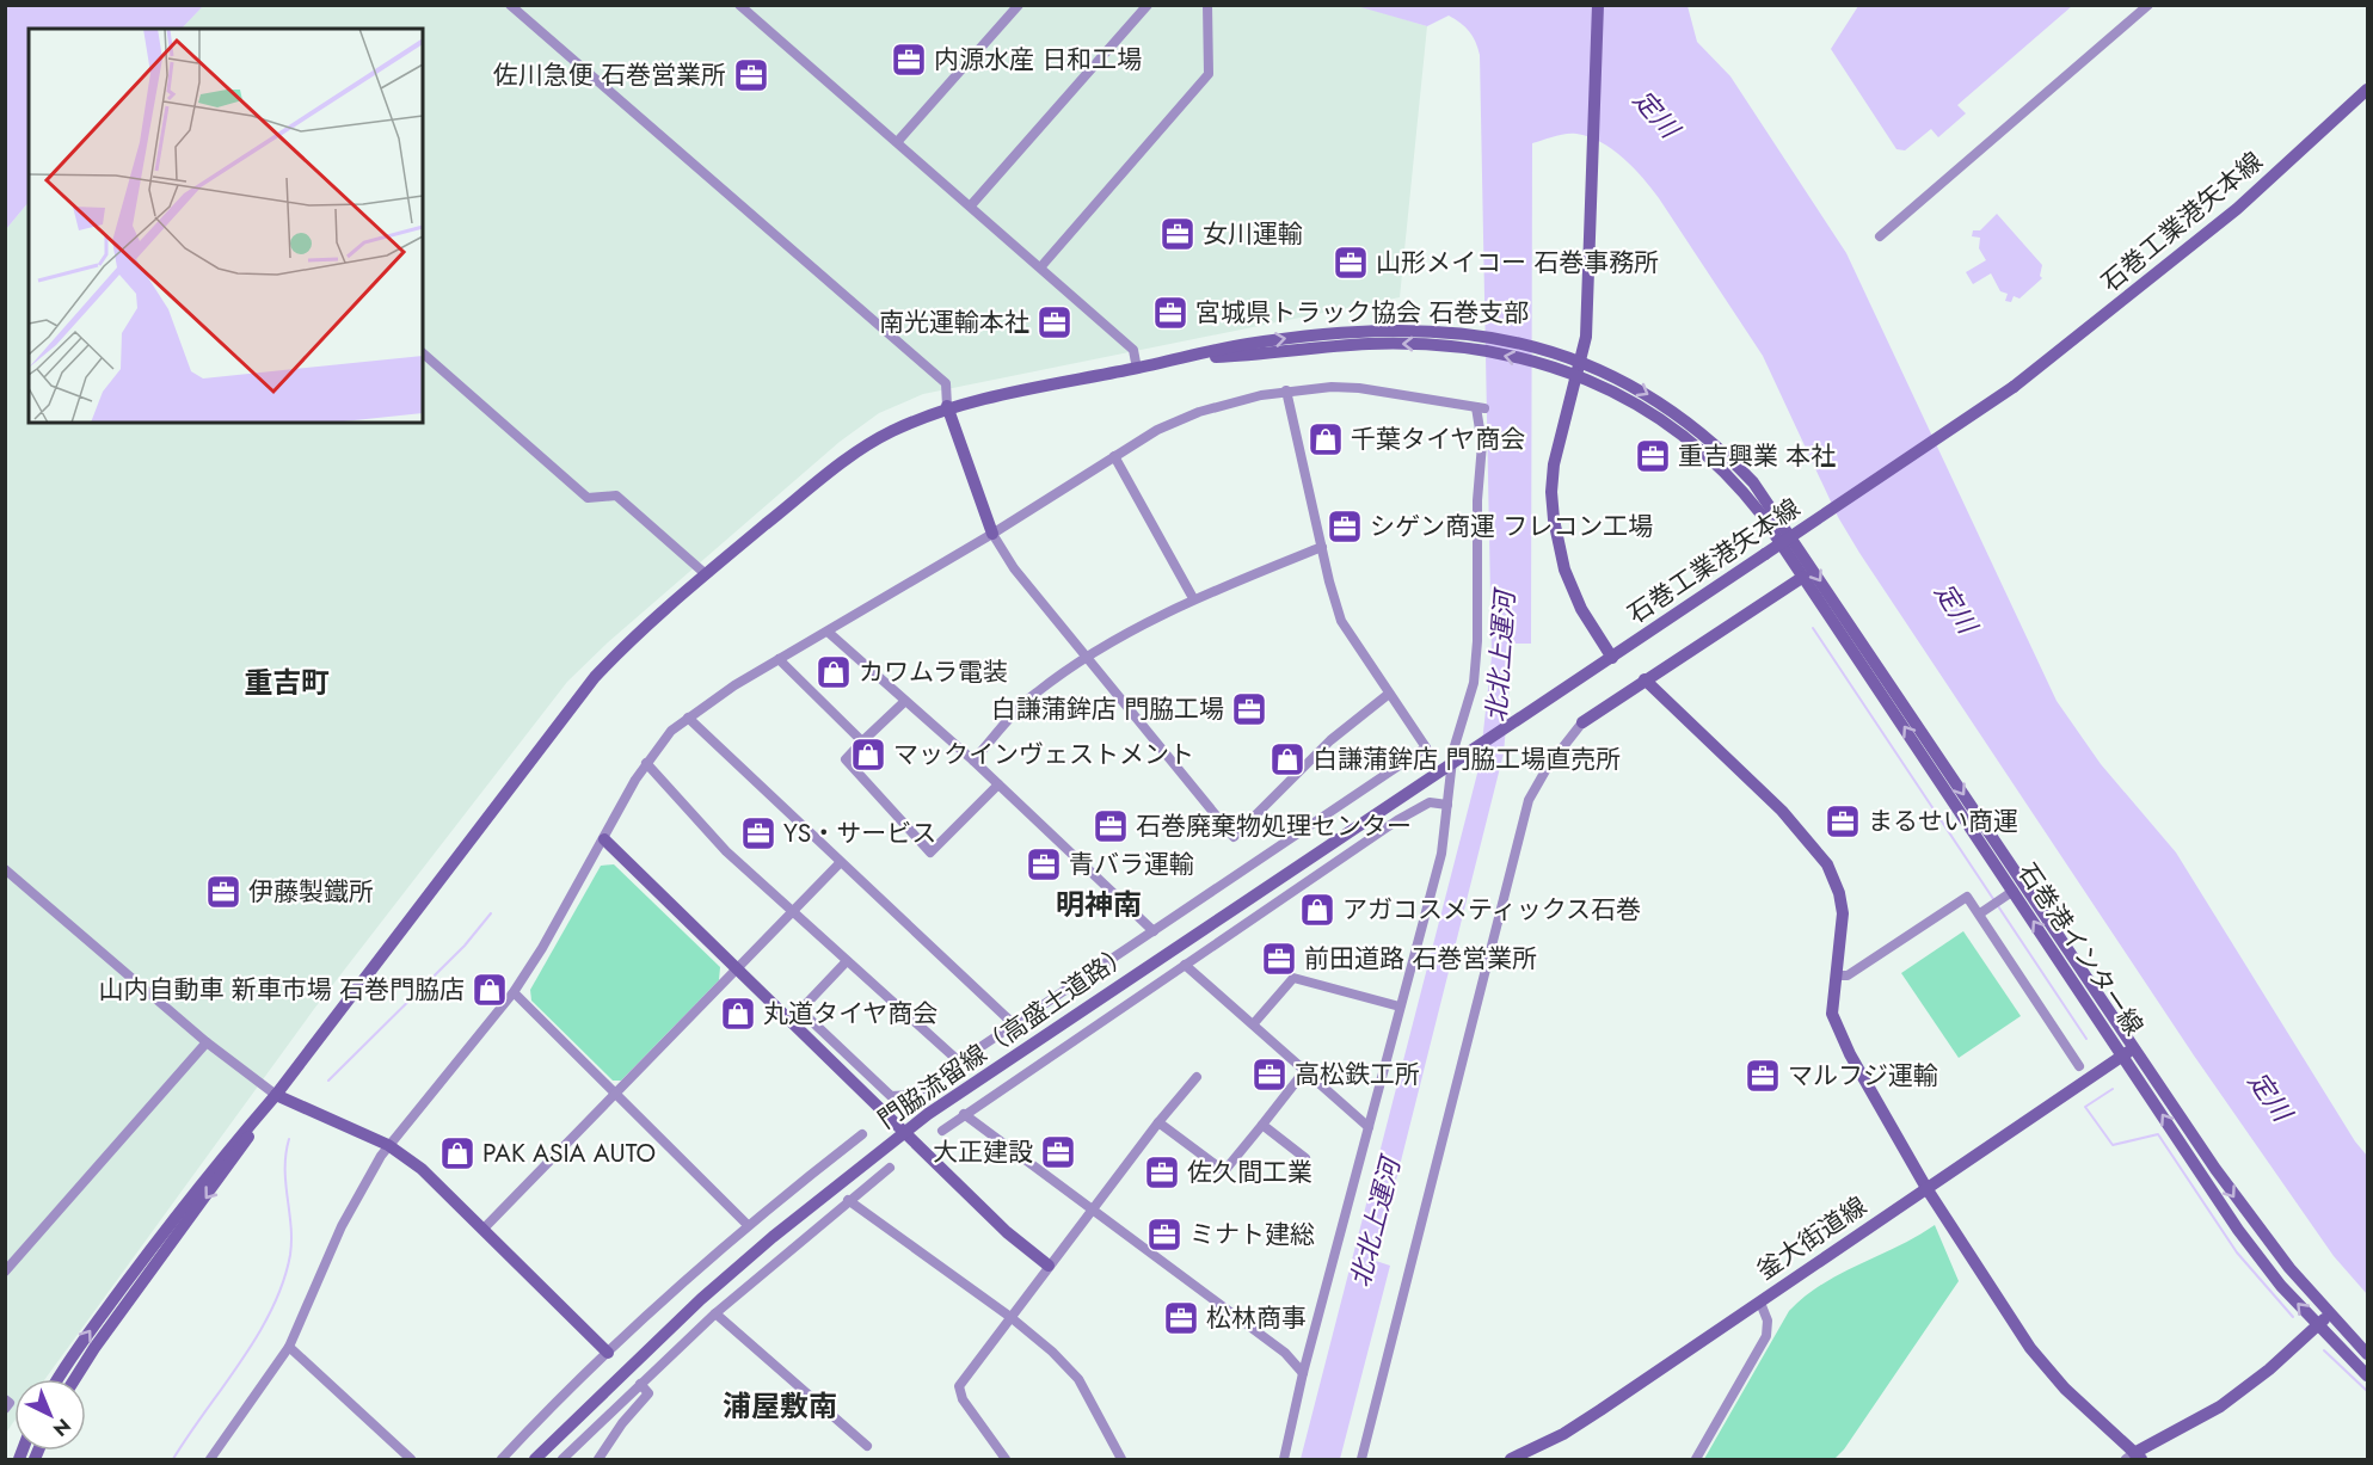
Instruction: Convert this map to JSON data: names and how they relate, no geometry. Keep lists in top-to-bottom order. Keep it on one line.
{"streets":{"street":["石巻工業港矢本線","石巻港インター線","門脇流留線（高盛土道路）","釜大街道線"]},"crossings":[["石巻工業港矢本線","門脇流留線（高盛土道路）"],["石巻港インター線","釜大街道線"]],"districts":["重吉町","明神南","浦屋敷南"],"water":["定川","北北上運河"],"places":{"office":["内源水産 日和工場","佐川急便 石巻営業所","女川運輸","山形メイコー 石巻事務所","宮城県トラック協会 石巻支部","南光運輸本社","重吉興業 本社","シゲン商運 フレコン工場","白謙蒲鉾店 門脇工場","まるせい商運","石巻廃棄物処理センター","YS・サービス","青バラ運輸","伊藤製鐵所","前田道路 石巻営業所","高松鉄工所","マルフジ運輸","大正建設","佐久間工業","ミナト建総","松林商事"],"shop":["千葉タイヤ商会","カワムラ電装","マックインヴェストメント","白謙蒲鉾店 門脇工場直売所","アガコスメティックス石巻","山内自動車 新車市場 石巻門脇店","丸道タイヤ商会","PAK ASIA AUTO"]},"north":"bottom right"}
